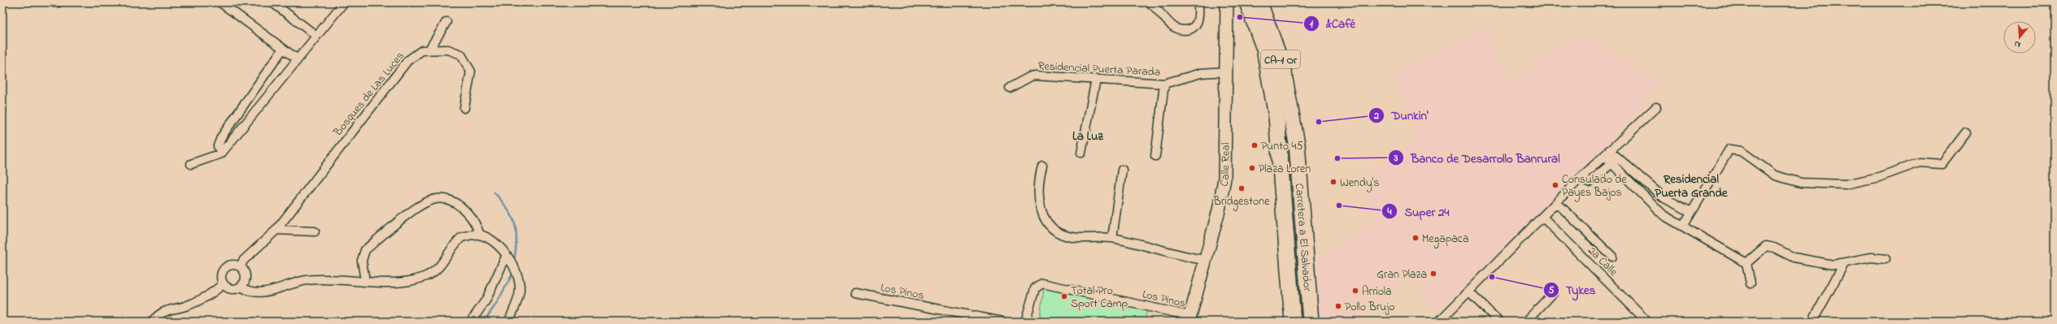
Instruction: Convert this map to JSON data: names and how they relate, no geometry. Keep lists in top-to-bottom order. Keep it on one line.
{"streets":{"highway":["CA-1 Or","Carretera a El Salvador"],"main road":["Calle Real"],"street":["Residencial Puerta Parada","Bosques de Las Luces","2a Calle","Los Pinos"]},"crossings":[["Residencial Puerta Parada","Calle Real"],["Calle Real","Los Pinos"]],"districts":["La Luz","Residencial Puerta Grande"],"places":["&Café","Dunkin'","Punto 45","Banco de Desarrollo Banrural","Plaza Loren","Wendy's","Consulado de Payes Bajos","Bridgestone","Super 24","Megapaca","Gran Plaza","Tykes","Arriola","Total Pro Sport Camp","Pollo Brujo"],"north":"bottom"}
